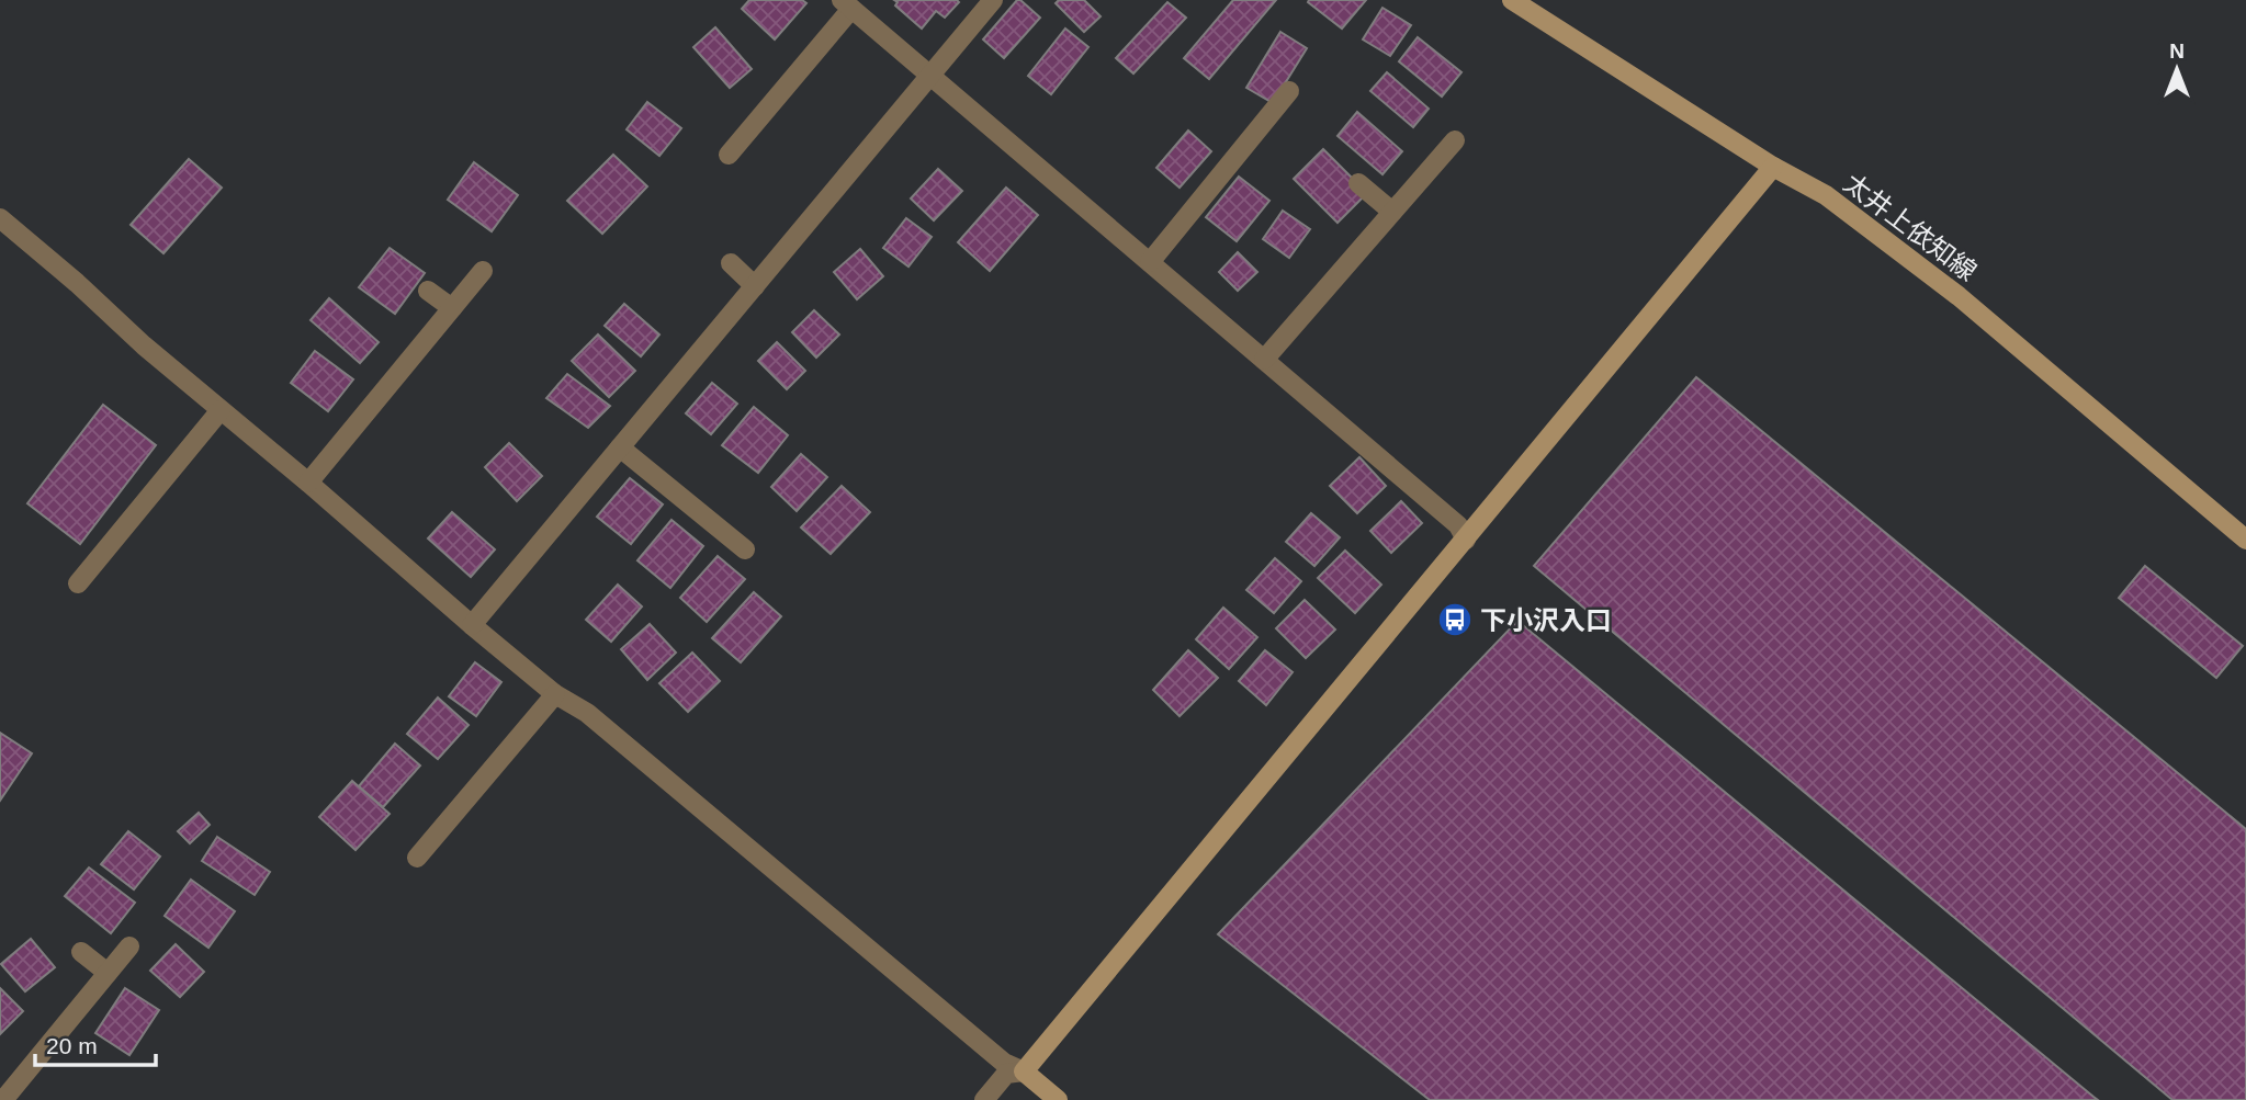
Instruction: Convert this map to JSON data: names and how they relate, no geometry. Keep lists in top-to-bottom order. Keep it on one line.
{"streets":{"street":["太井上依知線"]},"places":{"bus stop":["下小沢入口"]},"scale_bar":"20 m","north":"top"}
